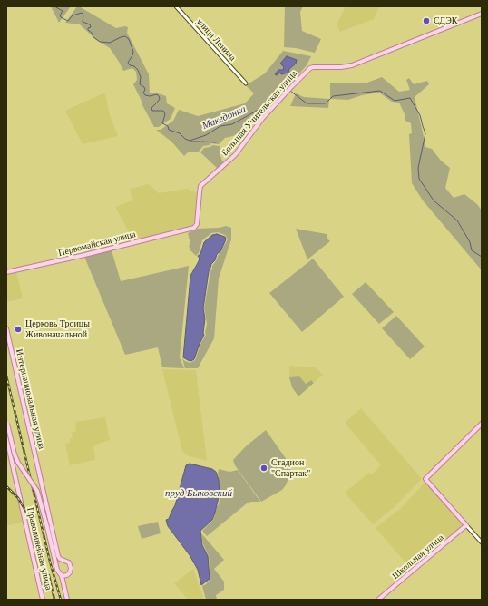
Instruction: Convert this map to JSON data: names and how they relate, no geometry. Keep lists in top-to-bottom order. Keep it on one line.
{"streets":{"main road":["Большая Учительская улица","Первомайская улица","Интернациональная улица","Праволинейная улица","Школьная улица"],"street":["улица Ленина"]},"crossings":[["Большая Учительская улица","Первомайская улица"]],"water":["Македонка","пруд Быковский"],"places":["СДЭК","Церковь Троицы Живоначальной","Стадион \"Спартак\""]}
